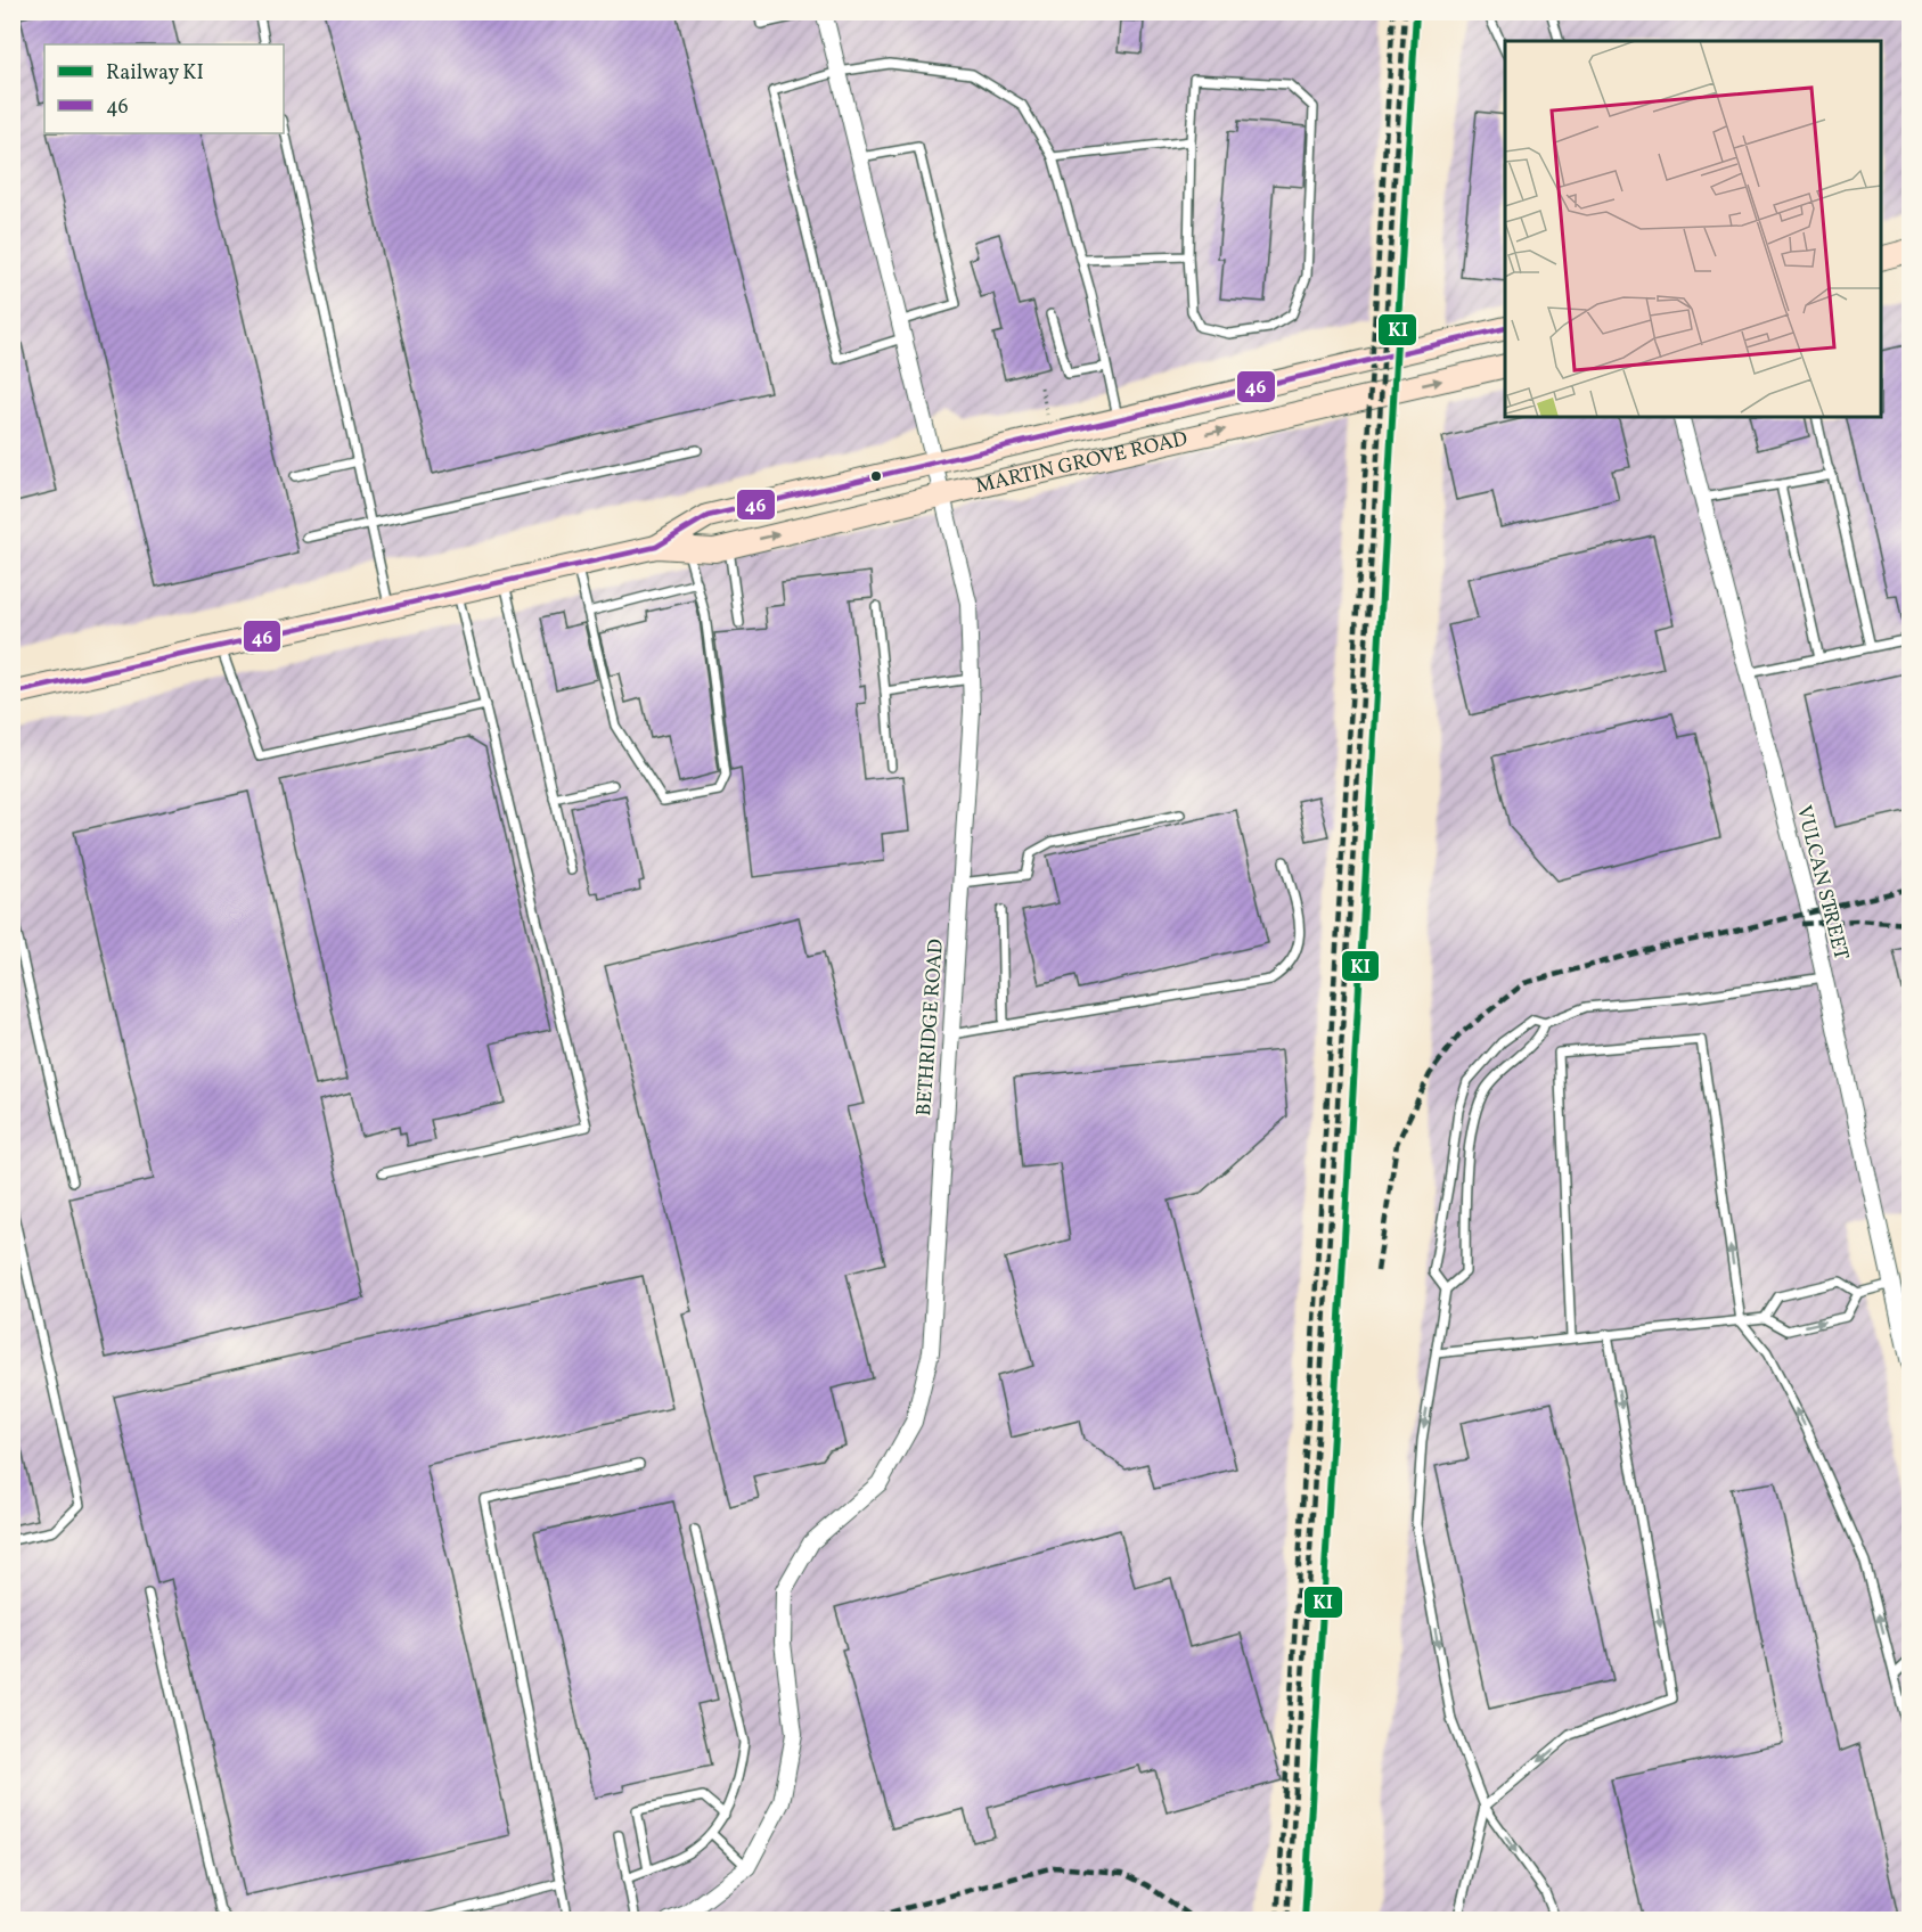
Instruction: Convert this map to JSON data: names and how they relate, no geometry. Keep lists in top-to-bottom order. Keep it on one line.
{"streets":{"main road":["MARTIN GROVE ROAD"],"street":["VULCAN STREET","BETHRIDGE ROAD"]},"crossings":[["MARTIN GROVE ROAD","BETHRIDGE ROAD"]],"lines":["rail line KI","transit line 46"],"legend":["Railway KI","46"]}
